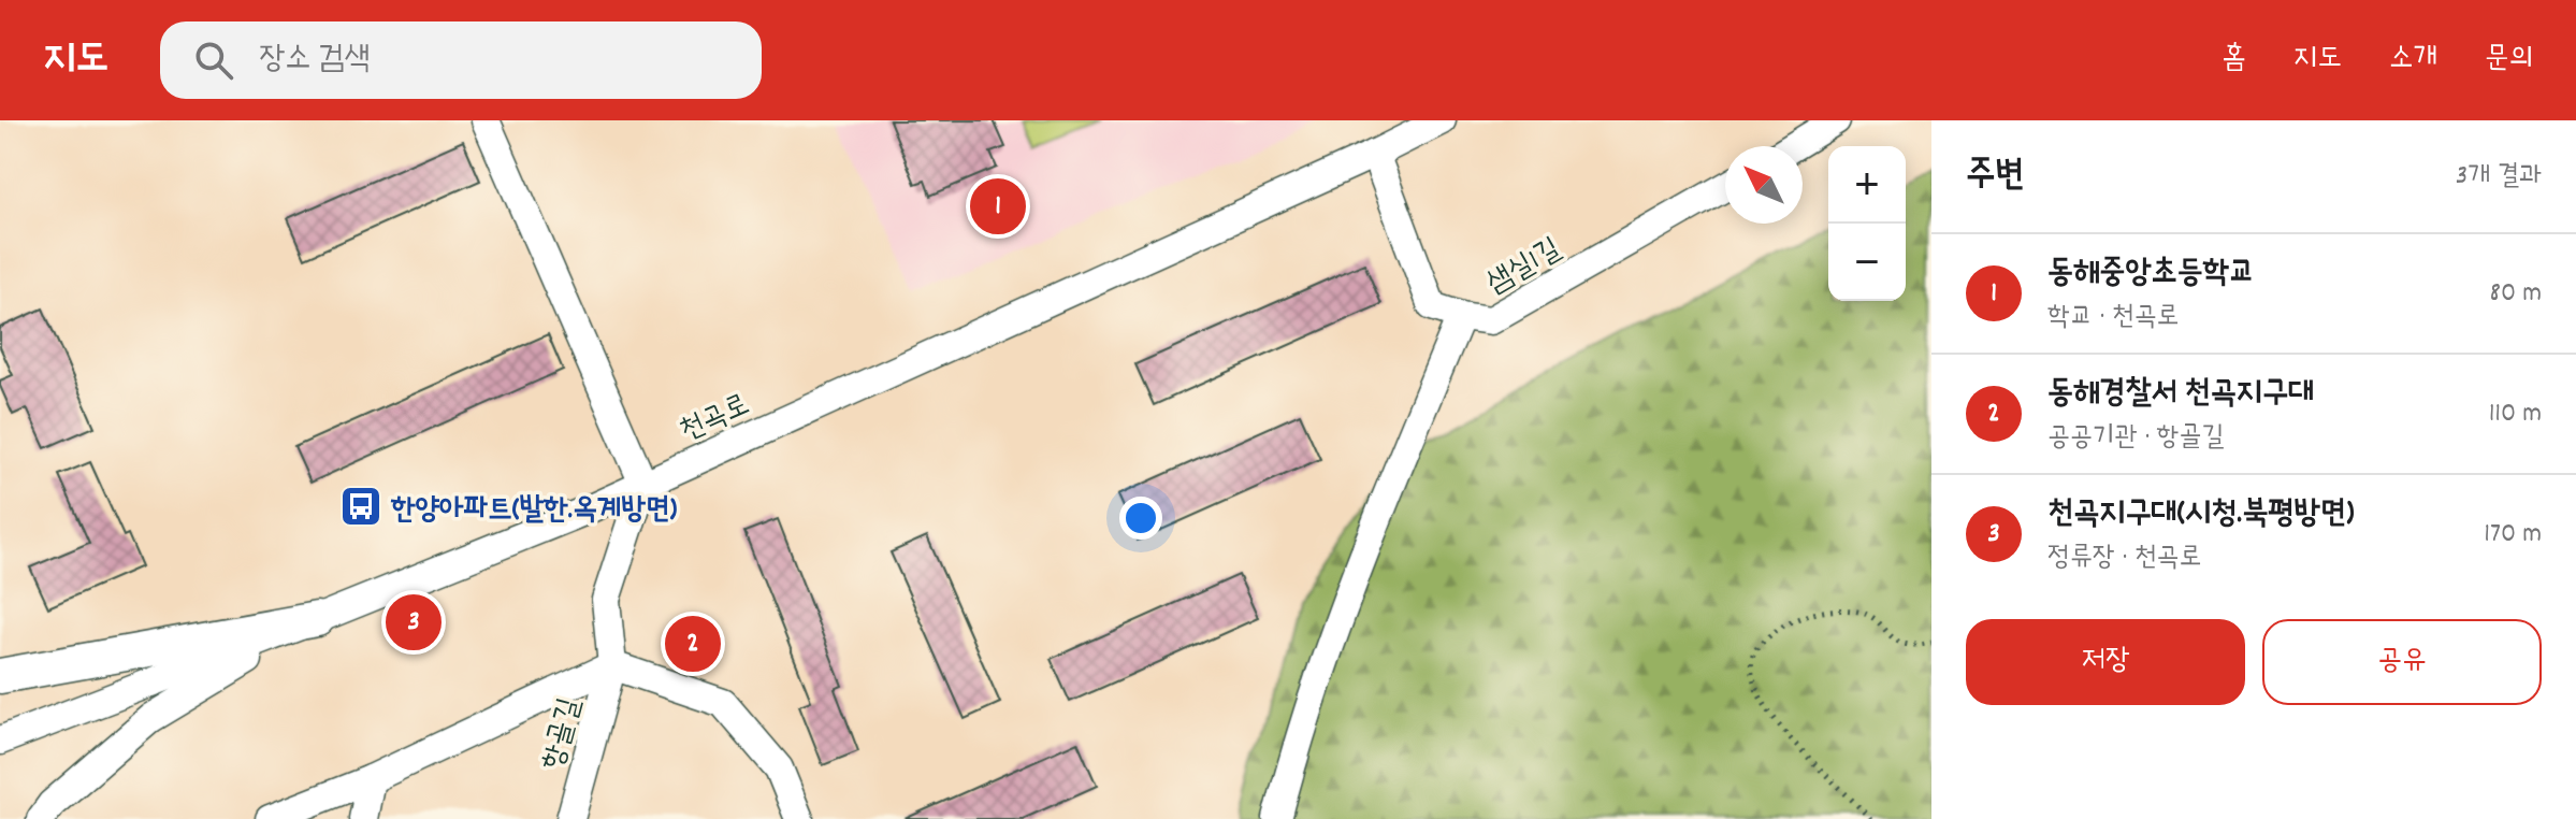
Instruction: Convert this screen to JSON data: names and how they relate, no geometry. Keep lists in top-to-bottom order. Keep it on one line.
{"streets":{"street":["샘실1길","천곡로","항골길"]},"crossings":[["샘실1길","천곡로"]],"places":{"bus stop":["한양아파트(발한.옥계방면)"]},"north":"top left","page":{"header":"지도","search":"장소 검색","nav":["홈","지도","소개","문의"],"heading":["주변","3개 결과"],"map_buttons":["+","−"],"pins":["1","3","2"],"list":[{"mark":"1","name":"동해중앙초등학교","note":"학교 · 천곡로","value":"80 m"},{"mark":"2","name":"동해경찰서 천곡지구대","note":"공공기관 · 항골길","value":"110 m"},{"mark":"3","name":"천곡지구대(시청.북평방면)","note":"정류장 · 천곡로","value":"170 m"}],"buttons":["저장","공유"]}}
